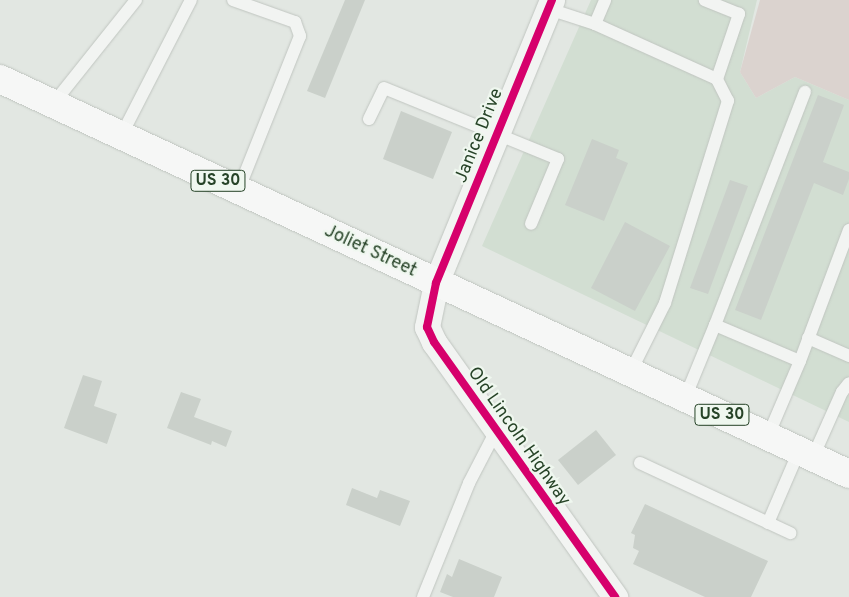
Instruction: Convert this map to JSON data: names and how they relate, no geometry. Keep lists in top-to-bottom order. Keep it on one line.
{"streets":{"main road":["US 30","Joliet Street"],"street":["Janice Drive","Old Lincoln Highway"]},"crossings":[["Janice Drive","Joliet Street"],["Janice Drive","Old Lincoln Highway"],["Joliet Street","Old Lincoln Highway"]]}
